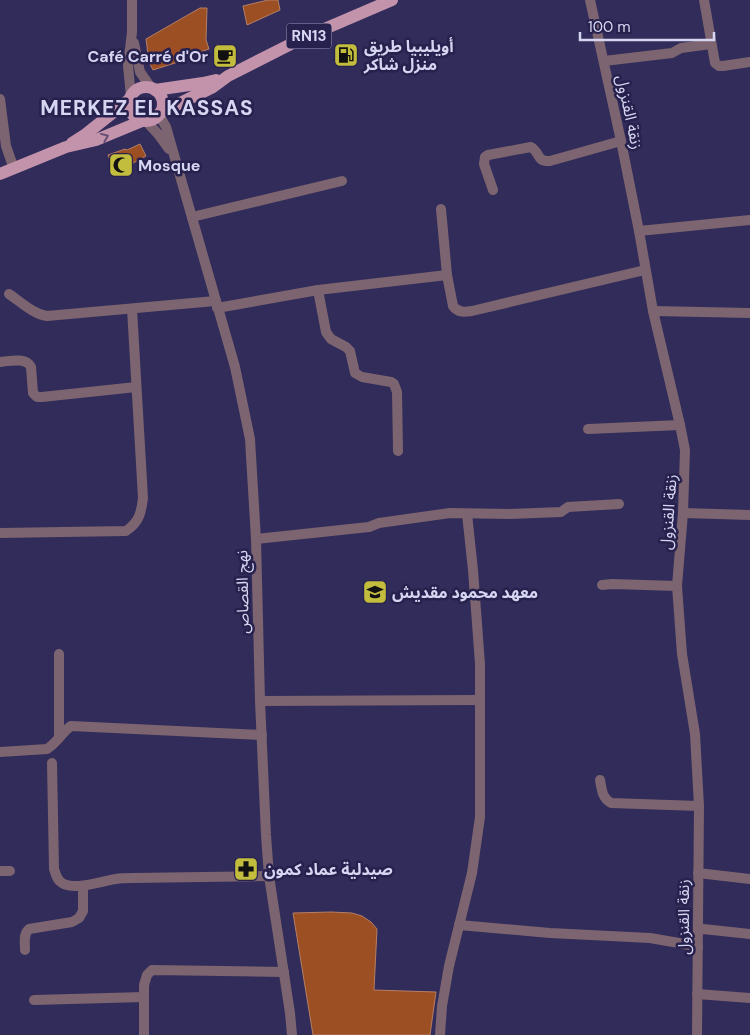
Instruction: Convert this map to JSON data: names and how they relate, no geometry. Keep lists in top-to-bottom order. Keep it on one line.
{"streets":{"main road":["RN13"],"street":["زنقة القنزول","نهج القصاص"]},"crossings":[["RN13","نهج القصاص"]],"districts":["MERKEZ EL KASSAS"],"places":{"fuel station":["أويليبيا طريق منزل شاكر"],"cafe":["Café Carré d'Or"],"mosque":["Mosque"],"school or university":["معهد محمود مقديش"],"pharmacy":["صيدلية عماد كمون"]},"scale_bar":"100 m"}
